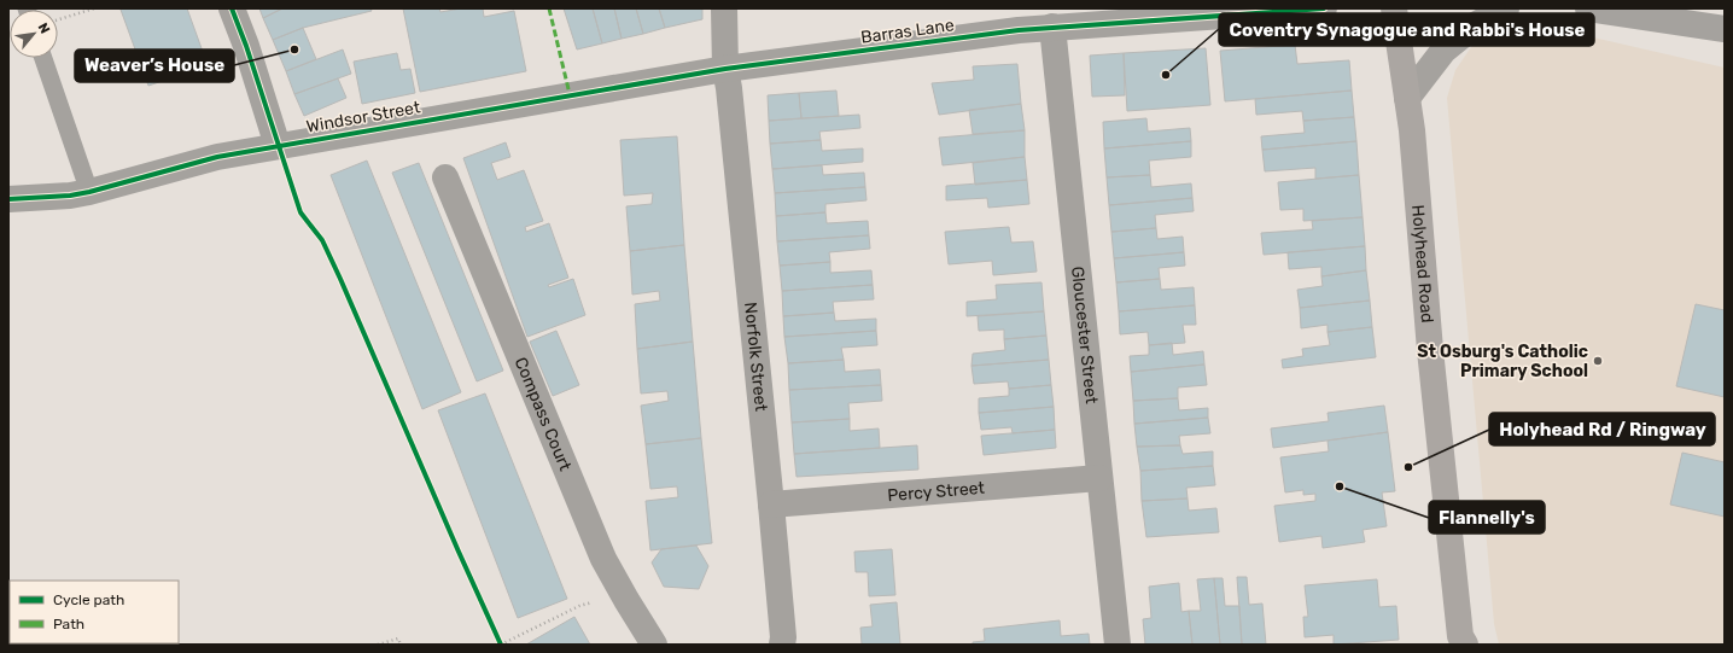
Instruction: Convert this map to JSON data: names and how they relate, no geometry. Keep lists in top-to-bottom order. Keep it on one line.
{"streets":{"highway":["Holyhead Road"],"street":["Barras Lane","Windsor Street","Gloucester Street","Norfolk Street","Compass Court","Percy Street"]},"crossings":[["Barras Lane","Windsor Street"],["Barras Lane","Gloucester Street"],["Barras Lane","Norfolk Street"],["Windsor Street","Norfolk Street"],["Gloucester Street","Percy Street"],["Norfolk Street","Percy Street"]],"places":["Weaver’s House","Coventry Synagogue and Rabbi's House","St Osburg's Catholic Primary School","Holyhead Rd / Ringway","Flannelly's"],"legend":["Cycle path","Path"],"north":"top right"}
